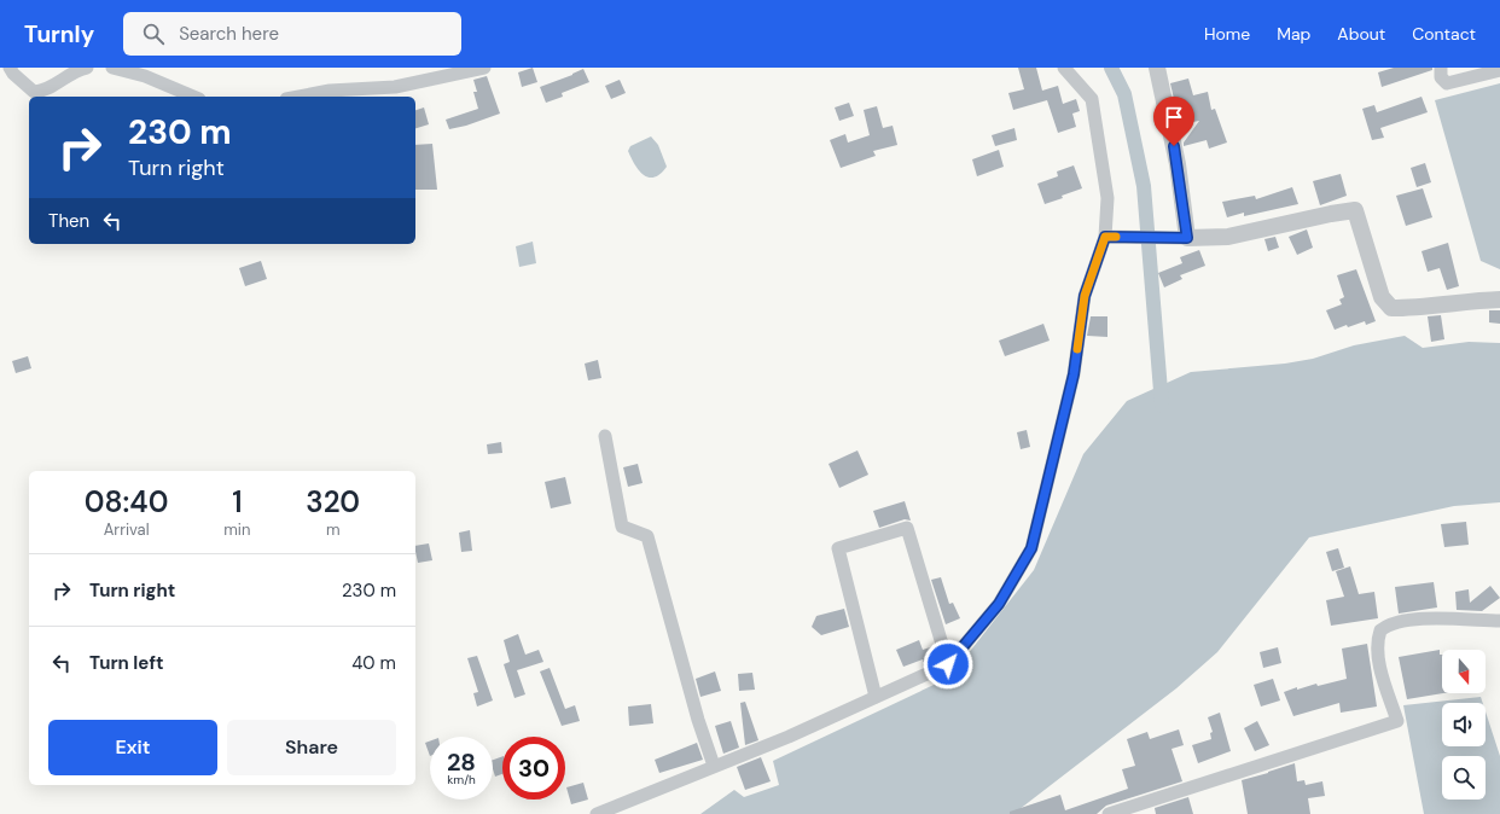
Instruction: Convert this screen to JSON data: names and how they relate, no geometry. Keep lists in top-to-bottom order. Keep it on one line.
{"north":"bottom","page":{"header":"Turnly","search":"Search here","nav":["Home","Map","About","Contact"],"turn":["230 m","Turn right"],"then":"Then","eta":["08:40","Arrival","1","min","320","m"],"list":[{"name":"Turn right","value":"230 m"},{"name":"Turn left","value":"40 m"}],"buttons":["Exit","Share"],"speed":"28 km/h","limit":"30"}}
